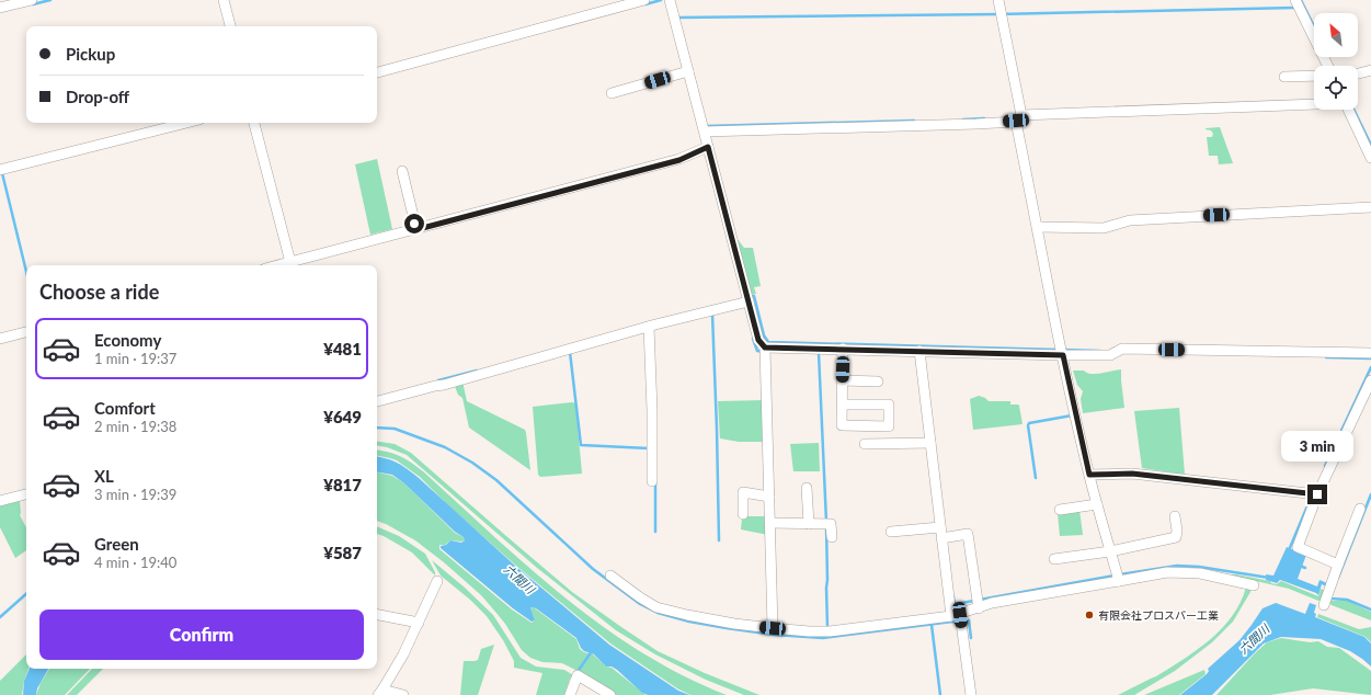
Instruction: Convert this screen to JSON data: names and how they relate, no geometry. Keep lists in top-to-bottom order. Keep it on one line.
{"water":["六間川"],"places":["有限会社プロスパー工業"],"north":"top left","page":{"banner":["Pickup","Drop-off"],"heading":"Choose a ride","list":[{"name":"Economy","note":"1 min · 19:37","value":"¥481"},{"name":"Comfort","note":"2 min · 19:38","value":"¥649"},{"name":"XL","note":"3 min · 19:39","value":"¥817"},{"name":"Green","note":"4 min · 19:40","value":"¥587"}],"bubble":"3 min","buttons":"Confirm"}}
